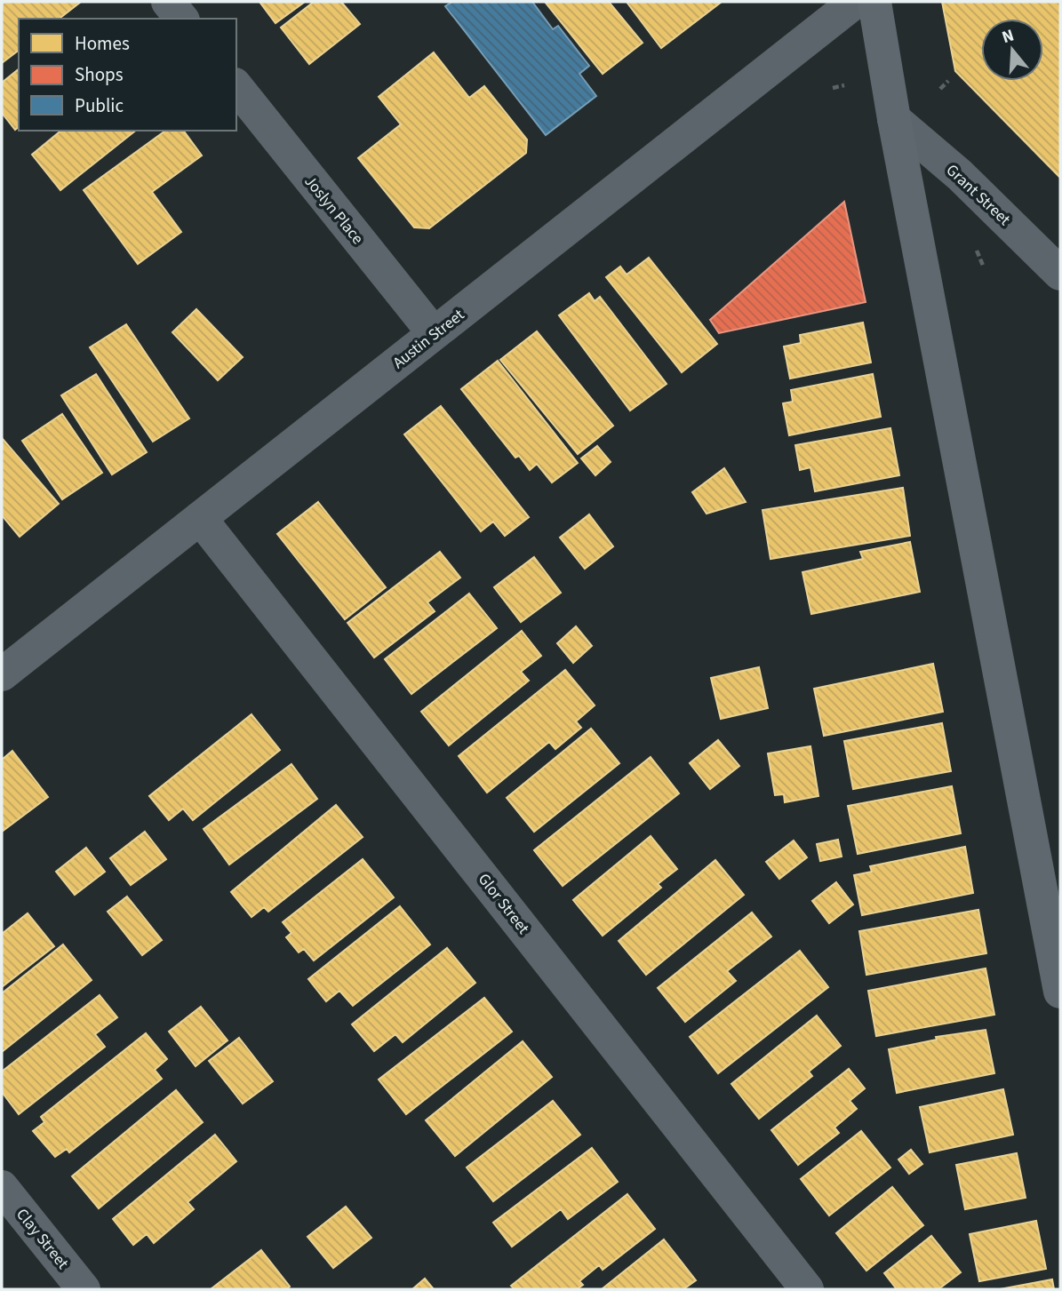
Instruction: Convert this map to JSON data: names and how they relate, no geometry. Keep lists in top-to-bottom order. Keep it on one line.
{"streets":{"street":["Grant Street","Joslyn Place","Austin Street","Glor Street","Clay Street"]},"crossings":[["Joslyn Place","Austin Street"],["Austin Street","Glor Street"]],"legend":["Homes","Shops","Public"],"north":"top"}
